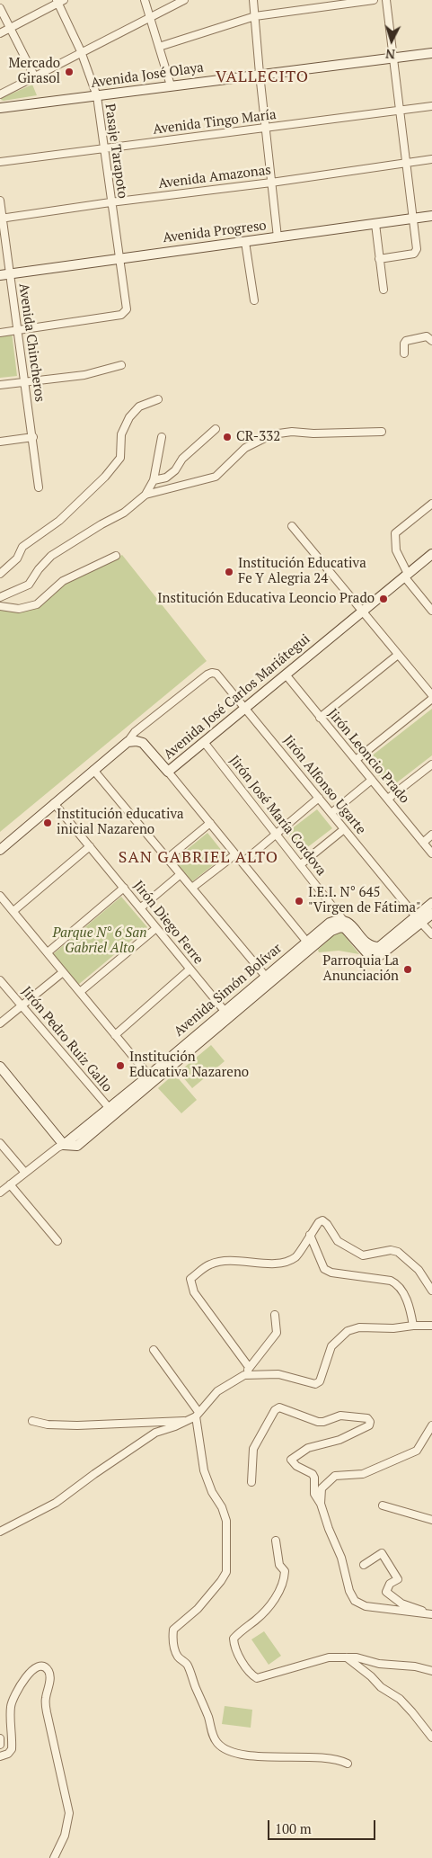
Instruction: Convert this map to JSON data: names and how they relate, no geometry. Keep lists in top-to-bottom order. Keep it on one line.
{"streets":{"street":["Avenida José Olaya","Avenida Tingo María","Pasaje Tarapoto","Avenida Amazonas","Avenida Progreso","Avenida Chincheros","Avenida José Carlos Mariátegui","Jirón Leoncio Prado","Jirón Alfonso Ugarte","Jirón José María Cordova","Jirón Diego Ferre","Avenida Simón Bolívar","Jirón Pedro Ruiz Gallo"]},"crossings":[["Avenida José Olaya","Pasaje Tarapoto"],["Avenida Tingo María","Pasaje Tarapoto"],["Pasaje Tarapoto","Avenida Amazonas"],["Pasaje Tarapoto","Avenida Progreso"],["Pasaje Tarapoto","Avenida Chincheros"],["Avenida Amazonas","Avenida Chincheros"],["Avenida Progreso","Avenida Chincheros"],["Avenida José Carlos Mariátegui","Jirón Leoncio Prado"],["Avenida José Carlos Mariátegui","Jirón Alfonso Ugarte"],["Avenida José Carlos Mariátegui","Jirón José María Cordova"],["Jirón José María Cordova","Avenida Simón Bolívar"],["Jirón Diego Ferre","Avenida Simón Bolívar"],["Avenida Simón Bolívar","Jirón Pedro Ruiz Gallo"]],"districts":["VALLECITO","SAN GABRIEL ALTO"],"parks":["Parque N° 6 San Gabriel Alto"],"places":["Mercado Girasol","CR-332","Institución Educativa Fe Y Alegria 24","Institución Educativa Leoncio Prado","Institución educativa inicial Nazareno","I.E.I. N° 645 \"Virgen de Fátima\"","Parroquia La Anunciación","Institución Educativa Nazareno"],"scale_bar":"100 m","north":"bottom"}
